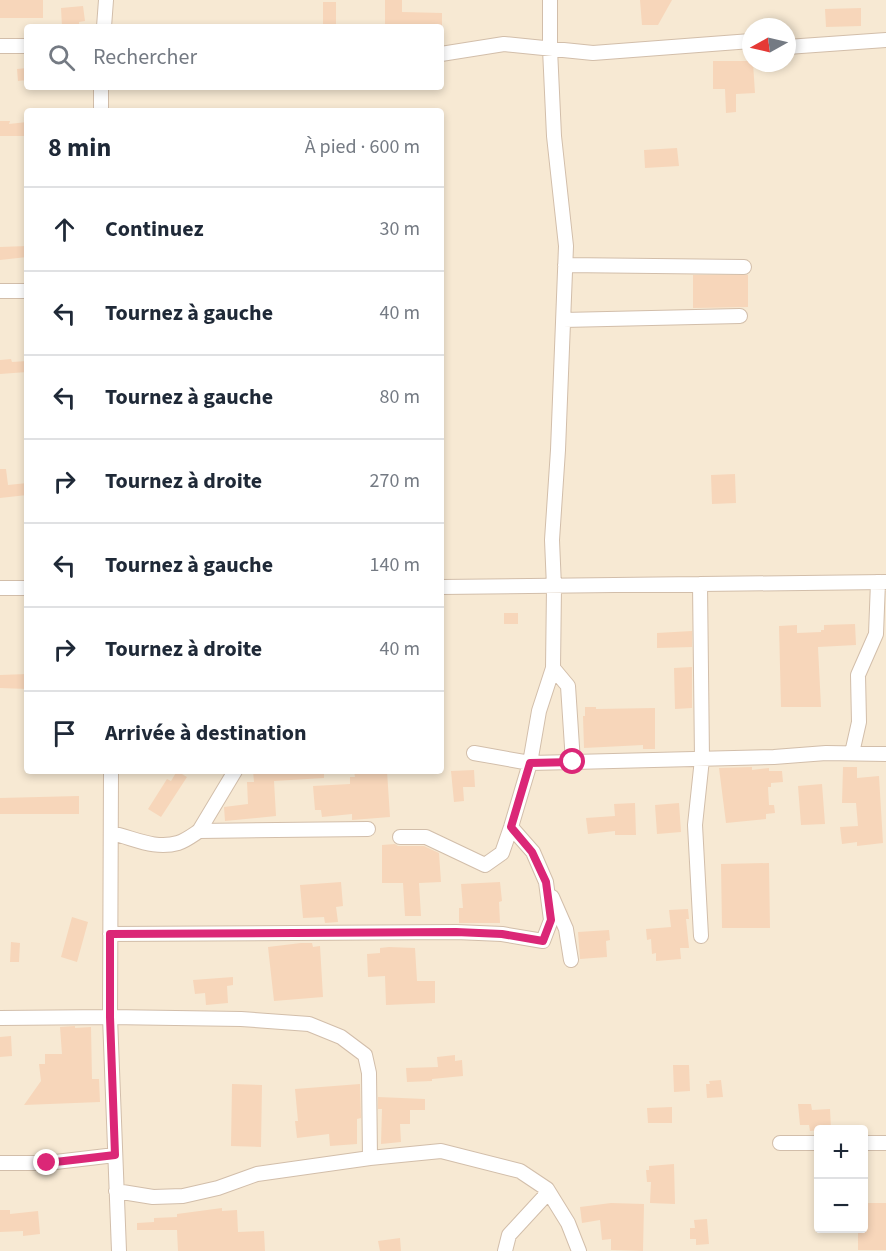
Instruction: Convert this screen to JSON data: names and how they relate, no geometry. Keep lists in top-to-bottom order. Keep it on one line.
{"north":"left","page":{"search":"Rechercher","heading":["8 min","À pied · 600 m"],"list":[["Continuez","30 m"],["Tournez à gauche","40 m"],["Tournez à gauche","80 m"],["Tournez à droite","270 m"],["Tournez à gauche","140 m"],["Tournez à droite","40 m"],"Arrivée à destination"],"map_buttons":["+","−"]}}
